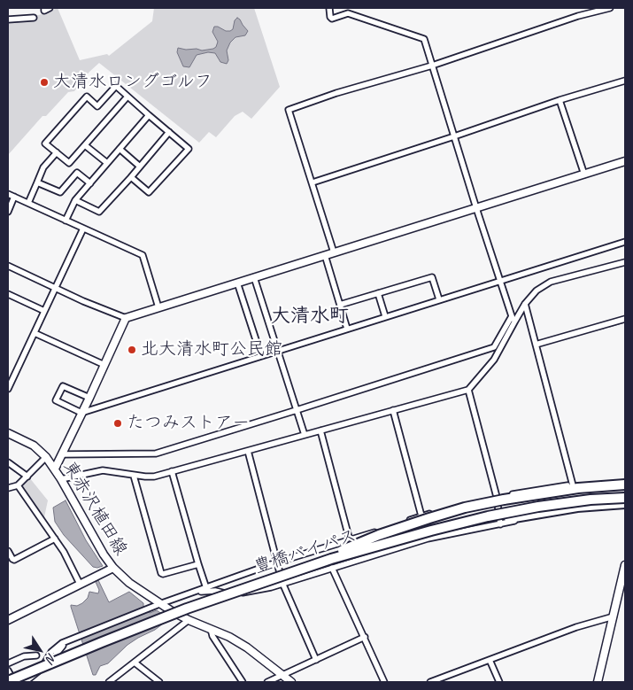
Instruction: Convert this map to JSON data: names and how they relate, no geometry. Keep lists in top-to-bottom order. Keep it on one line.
{"streets":{"highway":["豊橋バイパス"],"street":["東赤沢植田線"]},"districts":["大清水町"],"places":["大清水ロングゴルフ","北大清水町公民館","たつみストアー"],"north":"bottom right"}
